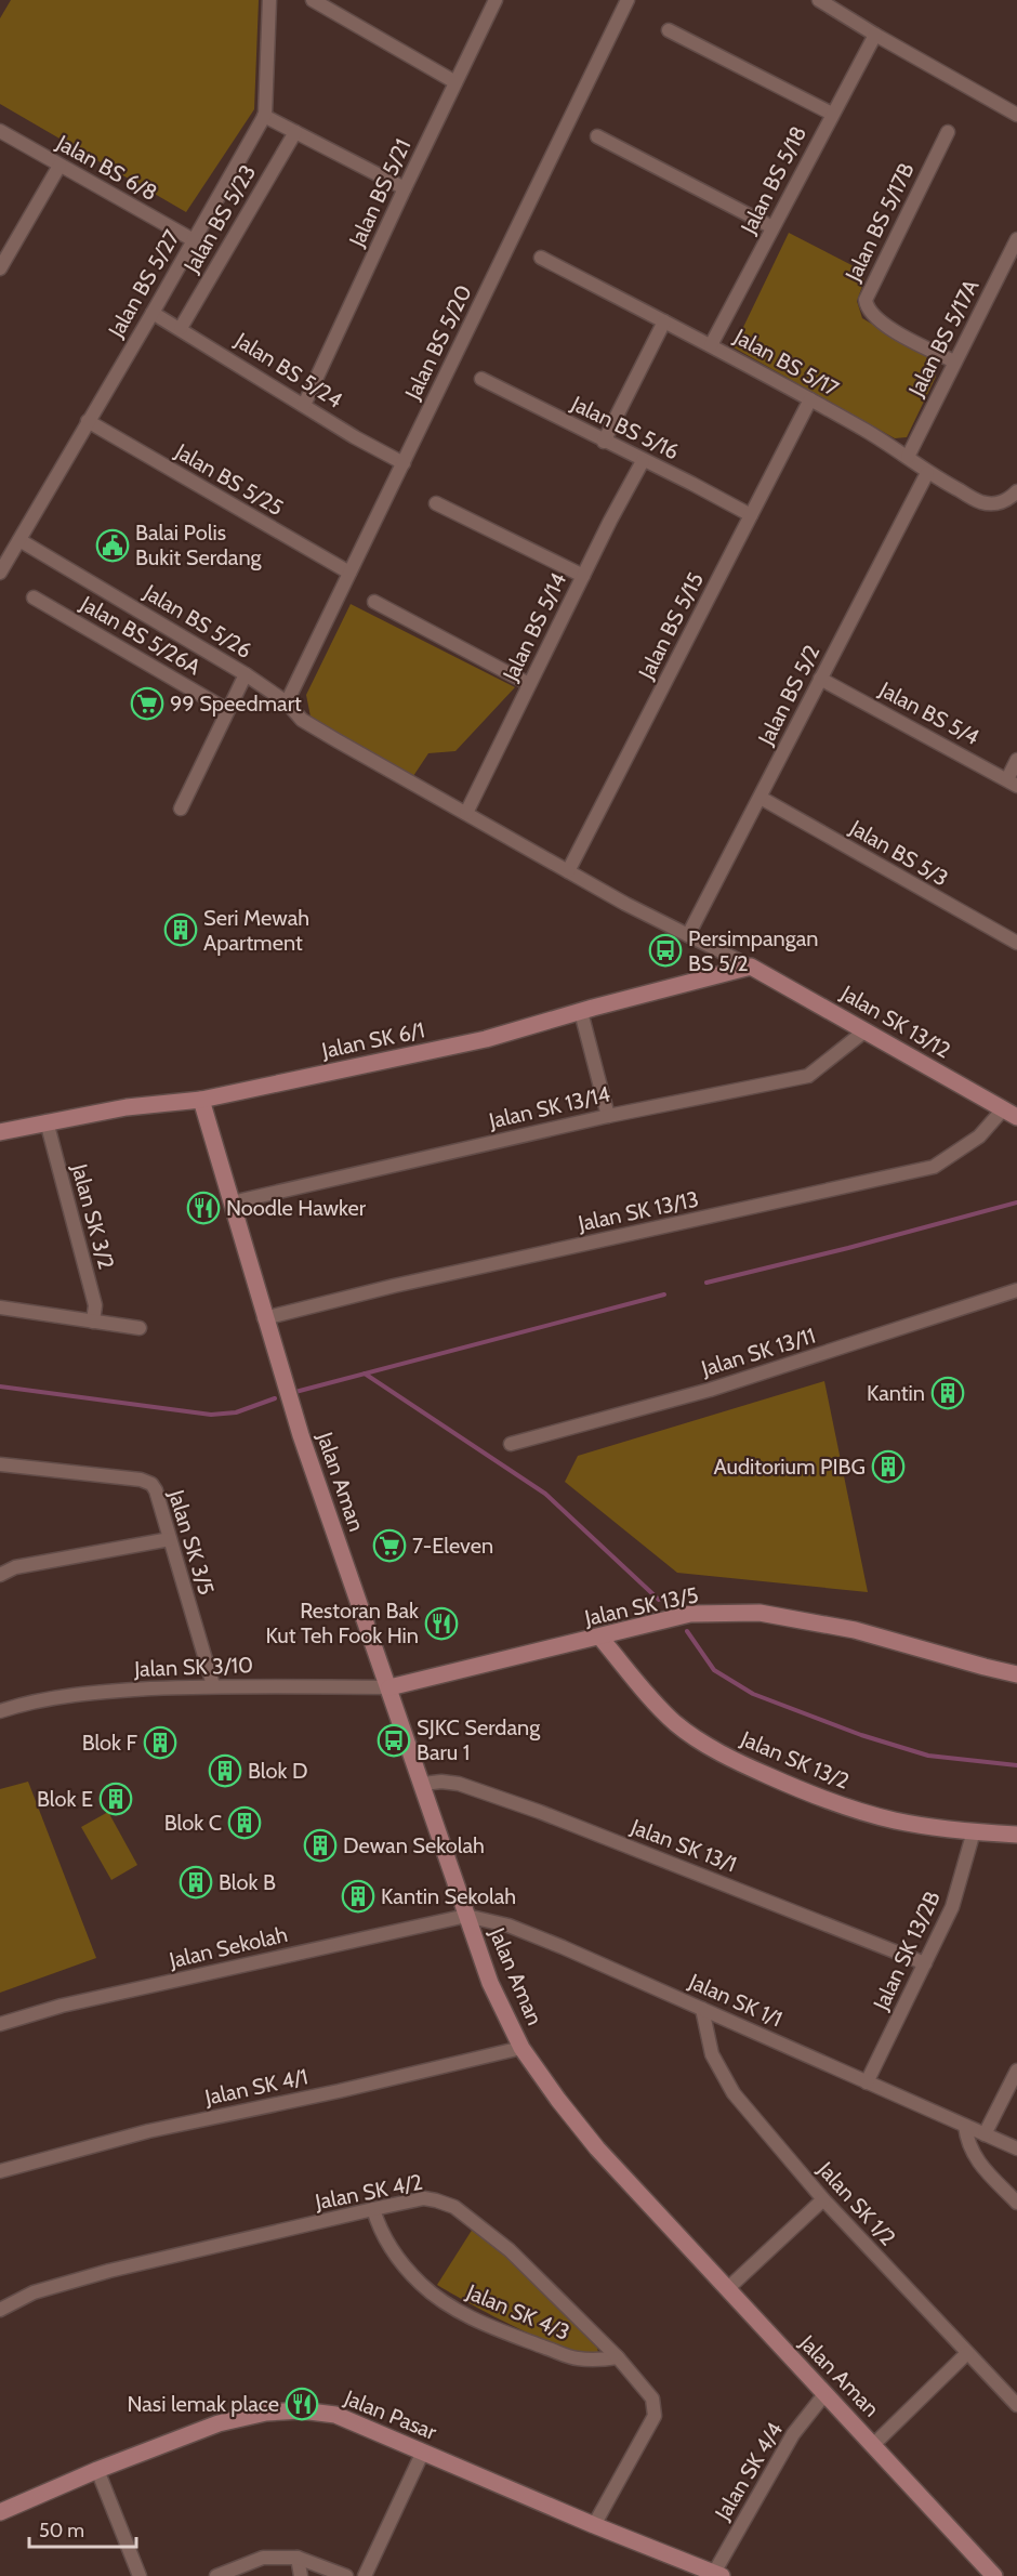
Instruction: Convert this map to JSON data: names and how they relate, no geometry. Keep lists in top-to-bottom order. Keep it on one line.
{"streets":{"street":["Jalan BS 6/8","Jalan BS 5/18","Jalan BS 5/21","Jalan BS 5/23","Jalan BS 5/17B","Jalan BS 5/27","Jalan BS 5/17A","Jalan BS 5/20","Jalan BS 5/17","Jalan BS 5/24","Jalan BS 5/16","Jalan BS 5/25","Jalan BS 5/26","Jalan BS 5/15","Jalan BS 5/14","Jalan BS 5/26A","Jalan BS 5/2","Jalan BS 5/4","Jalan BS 5/3","Jalan SK 13/12","Jalan SK 6/1","Jalan SK 13/14","Jalan SK 13/13","Jalan SK 3/2","Jalan SK 13/11","Jalan Aman","Jalan SK 3/5","Jalan SK 13/5","Jalan SK 3/10","Jalan SK 13/2","Jalan SK 13/1","Jalan Sekolah","Jalan SK 13/2B","Jalan SK 1/1","Jalan SK 4/1","Jalan SK 4/2","Jalan SK 1/2","Jalan SK 4/3","Jalan Pasar","Jalan SK 4/4"]},"crossings":[["Jalan BS 6/8","Jalan BS 5/27"],["Jalan BS 5/18","Jalan BS 5/17"],["Jalan BS 5/21","Jalan BS 5/24"],["Jalan BS 5/23","Jalan BS 5/24"],["Jalan BS 5/17B","Jalan BS 5/17A"],["Jalan BS 5/27","Jalan BS 5/24"],["Jalan BS 5/27","Jalan BS 5/25"],["Jalan BS 5/27","Jalan BS 5/26"],["Jalan BS 5/17A","Jalan BS 5/17"],["Jalan BS 5/20","Jalan BS 5/24"],["Jalan BS 5/20","Jalan BS 5/25"],["Jalan BS 5/20","Jalan BS 5/26"],["Jalan BS 5/17","Jalan BS 5/15"],["Jalan BS 5/17","Jalan BS 5/2"],["Jalan BS 5/16","Jalan BS 5/15"],["Jalan BS 5/16","Jalan BS 5/14"],["Jalan BS 5/26","Jalan BS 5/15"],["Jalan BS 5/26","Jalan BS 5/14"],["Jalan BS 5/26","Jalan BS 5/2"],["Jalan BS 5/26","Jalan SK 13/12"],["Jalan BS 5/26","Jalan SK 6/1"],["Jalan BS 5/2","Jalan BS 5/4"],["Jalan BS 5/2","Jalan BS 5/3"],["Jalan SK 13/12","Jalan SK 6/1"],["Jalan SK 13/12","Jalan SK 13/14"],["Jalan SK 13/12","Jalan SK 13/13"],["Jalan SK 6/1","Jalan SK 3/2"],["Jalan SK 6/1","Jalan Aman"],["Jalan SK 13/14","Jalan Aman"],["Jalan SK 13/13","Jalan Aman"],["Jalan Aman","Jalan SK 13/5"],["Jalan Aman","Jalan SK 3/10"],["Jalan Aman","Jalan SK 13/1"],["Jalan Aman","Jalan Sekolah"],["Jalan Aman","Jalan SK 1/1"],["Jalan Aman","Jalan SK 4/1"],["Jalan Aman","Jalan SK 4/4"],["Jalan SK 3/5","Jalan SK 3/10"],["Jalan SK 13/5","Jalan SK 3/10"],["Jalan SK 13/5","Jalan SK 13/2"],["Jalan SK 13/2","Jalan SK 13/2B"],["Jalan SK 13/1","Jalan SK 13/2B"],["Jalan Sekolah","Jalan SK 1/1"],["Jalan SK 13/2B","Jalan SK 1/1"],["Jalan SK 1/1","Jalan SK 1/2"],["Jalan SK 4/2","Jalan SK 4/3"],["Jalan SK 4/2","Jalan Pasar"],["Jalan Pasar","Jalan SK 4/4"]],"places":{"public building":["Balai Polis Bukit Serdang"],"supermarket":["99 Speedmart","7-Eleven"],"building":["Seri Mewah Apartment","Kantin","Auditorium PIBG","Blok F","Blok D","Blok E","Blok C","Dewan Sekolah","Blok B","Kantin Sekolah"],"bus stop":["Persimpangan BS 5/2","SJKC Serdang Baru 1"],"restaurant":["Noodle Hawker","Restoran Bak Kut Teh Fook Hin","Nasi lemak place"]},"scale_bar":"50 m"}
